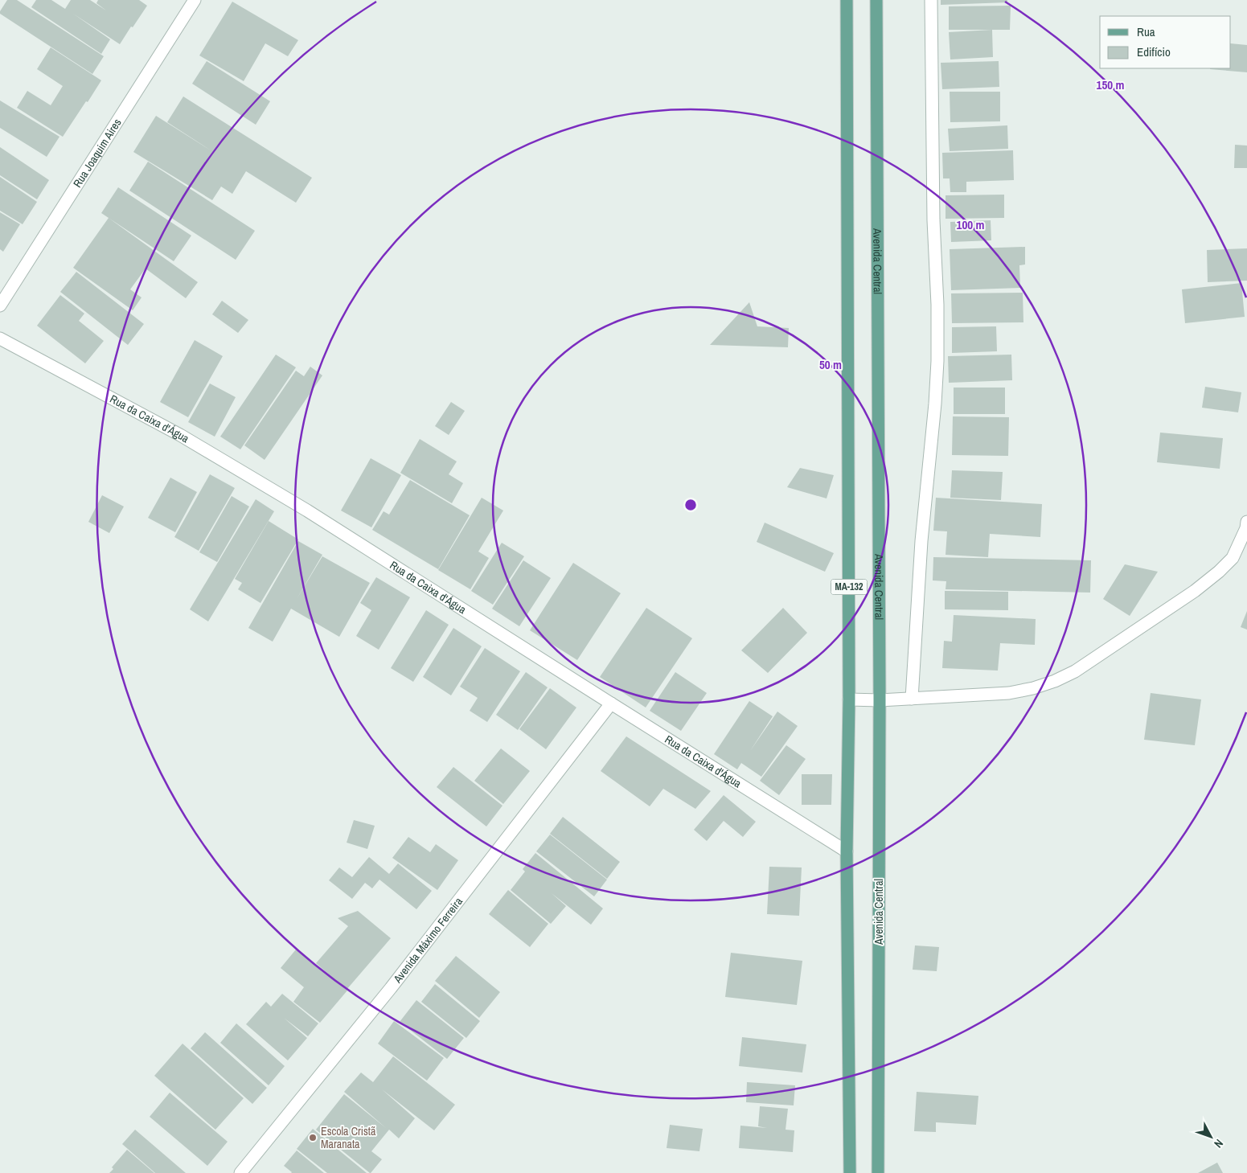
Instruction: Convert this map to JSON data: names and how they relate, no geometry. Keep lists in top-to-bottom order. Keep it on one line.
{"streets":{"main road":["Avenida Central","MA-132"],"street":["Rua Joaquim Aires","Rua da Caixa d'Água","Avenida Máximo Ferreira"]},"crossings":[["Rua da Caixa d'Água","MA-132"],["Rua da Caixa d'Água","Avenida Máximo Ferreira"]],"places":["Escola Cristã Maranata"],"legend":["Rua","Edifício"],"north":"bottom right","rings":["150 m","100 m","50 m"]}
